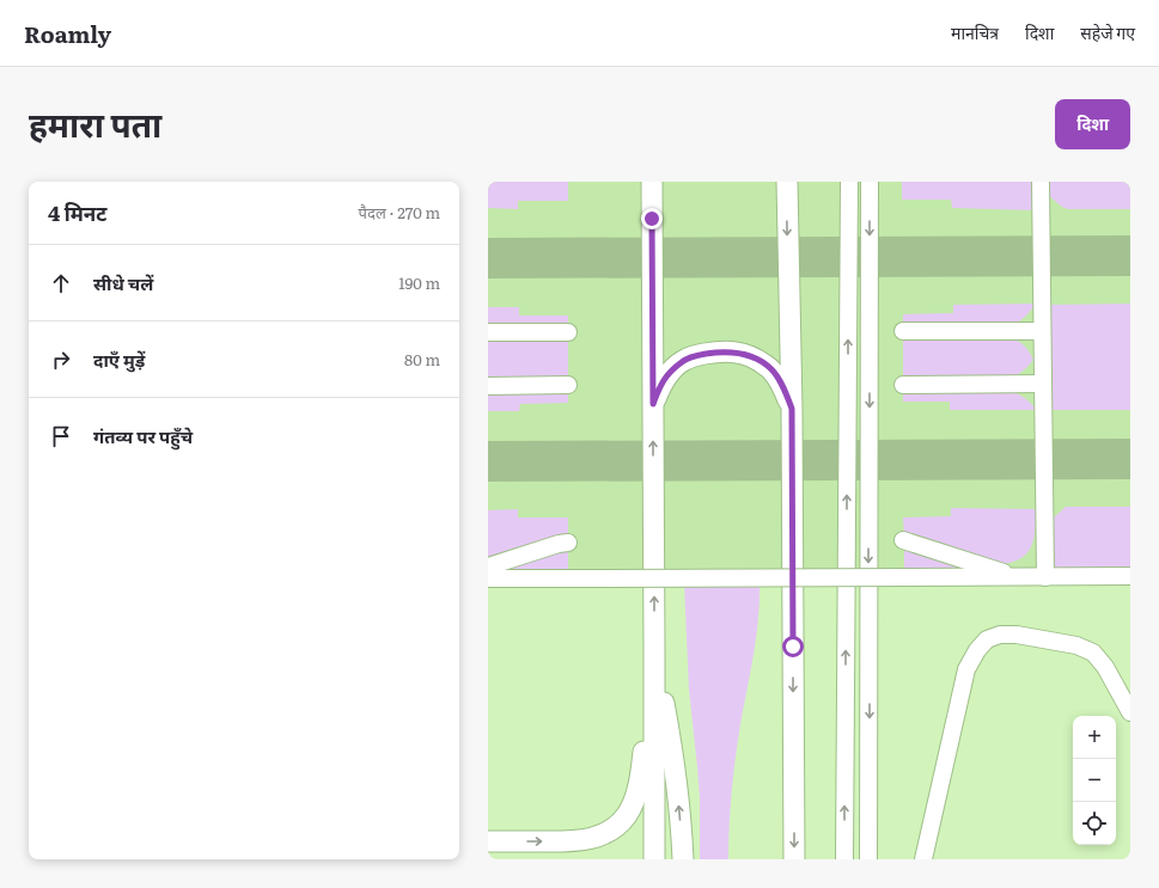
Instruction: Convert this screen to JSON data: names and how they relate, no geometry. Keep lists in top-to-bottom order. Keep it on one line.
{"page":{"header":"Roamly","nav":["मानचित्र","दिशा","सहेजे गए"],"title":"हमारा पता","buttons":"दिशा","heading":["4 मिनट","पैदल · 270 m"],"list":[["सीधे चलें","190 m"],["दाएँ मुड़ें","80 m"],"गंतव्य पर पहुँचे"],"map_buttons":["+","−"]}}
